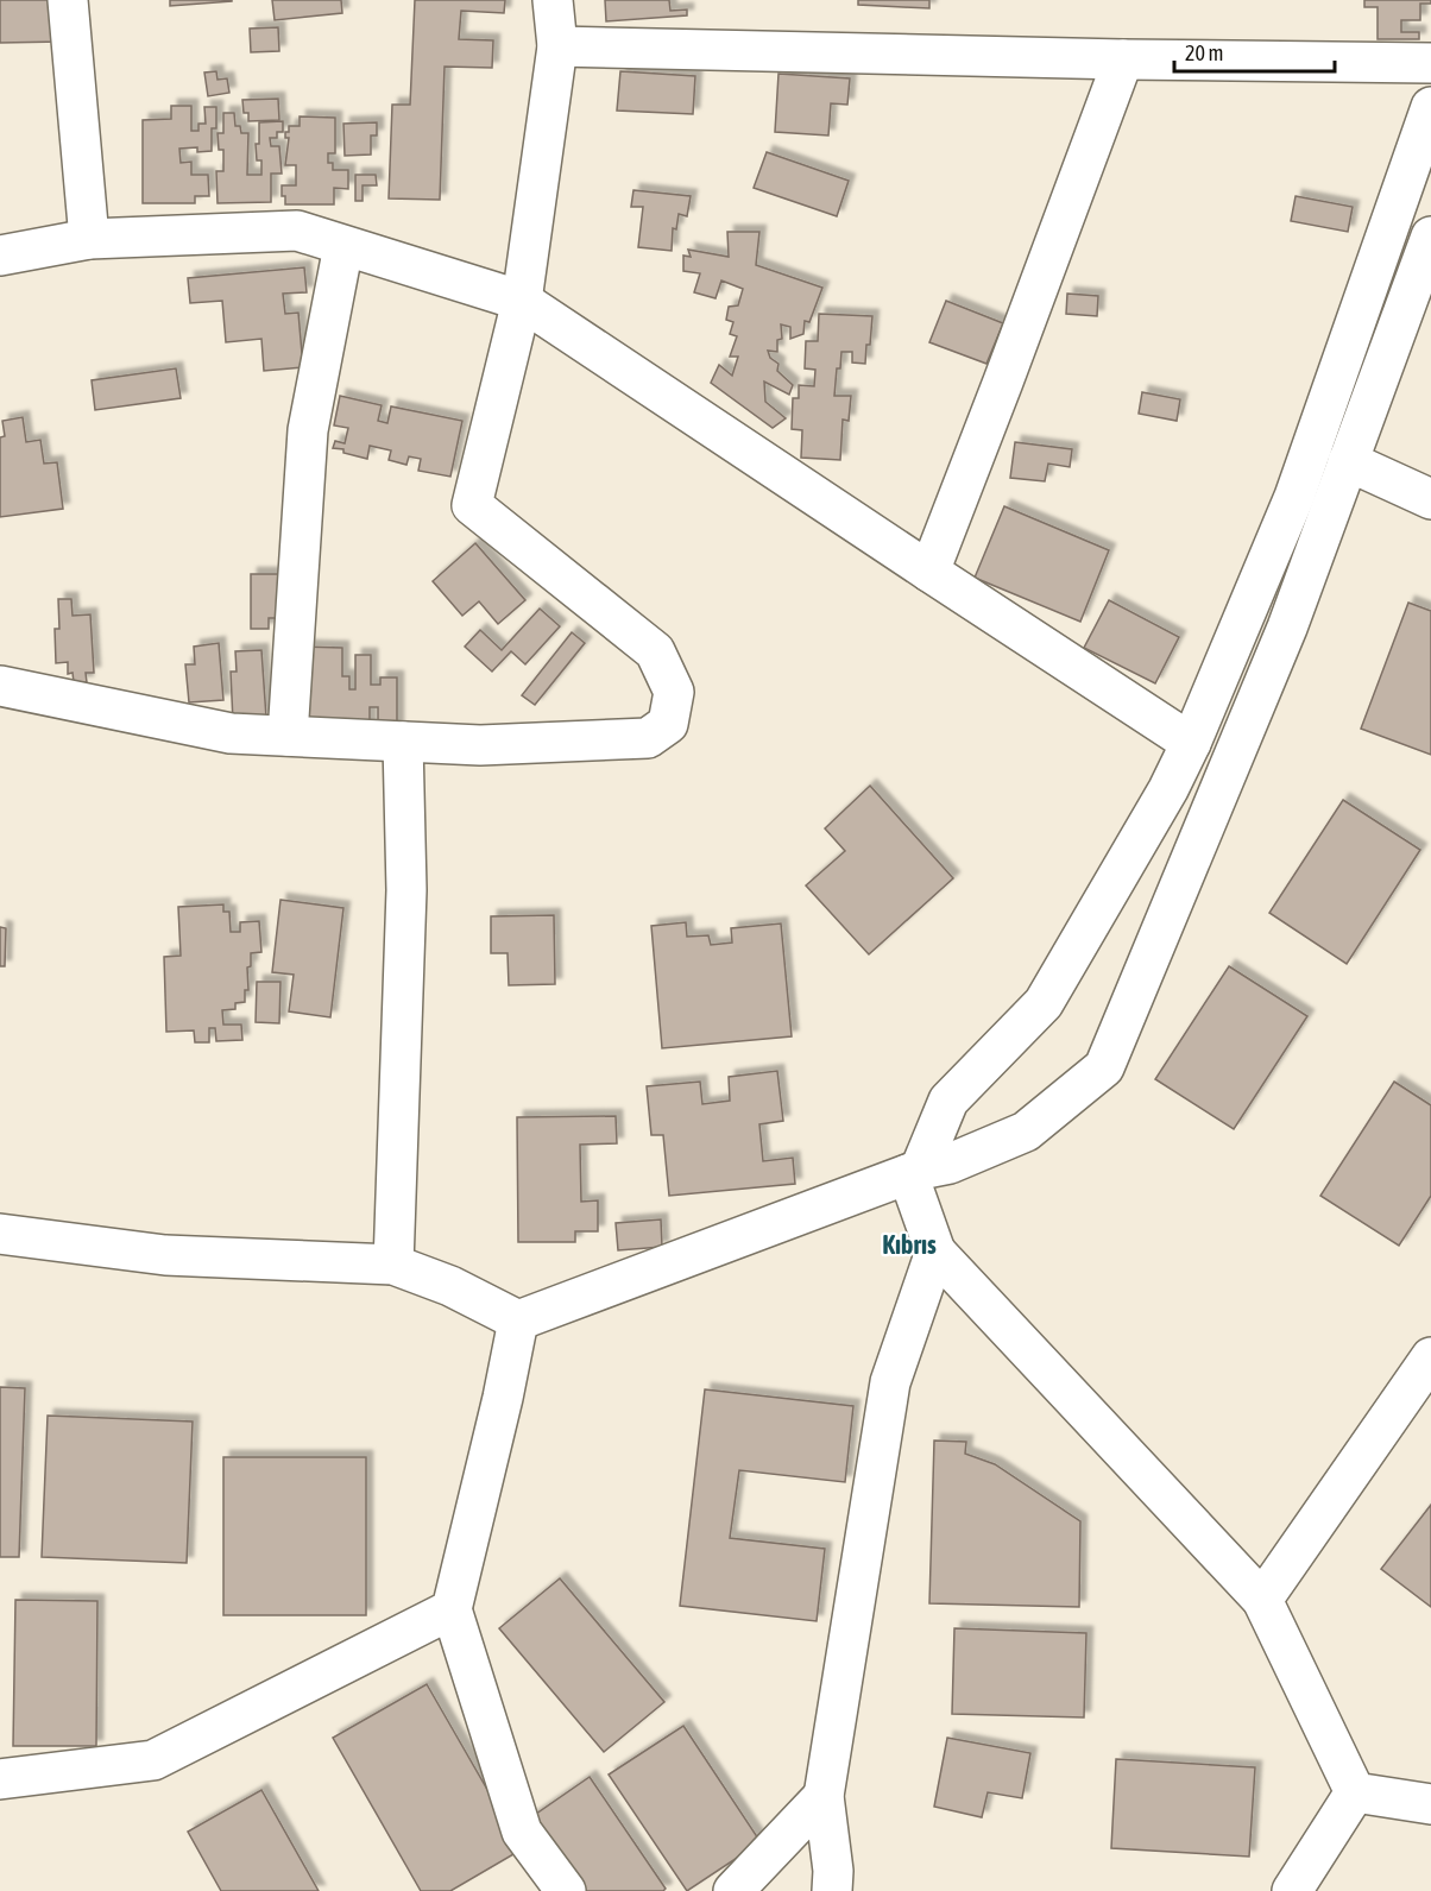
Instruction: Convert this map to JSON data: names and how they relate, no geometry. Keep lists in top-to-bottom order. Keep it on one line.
{"districts":["Kıbrıs"],"scale_bar":"20 m"}
